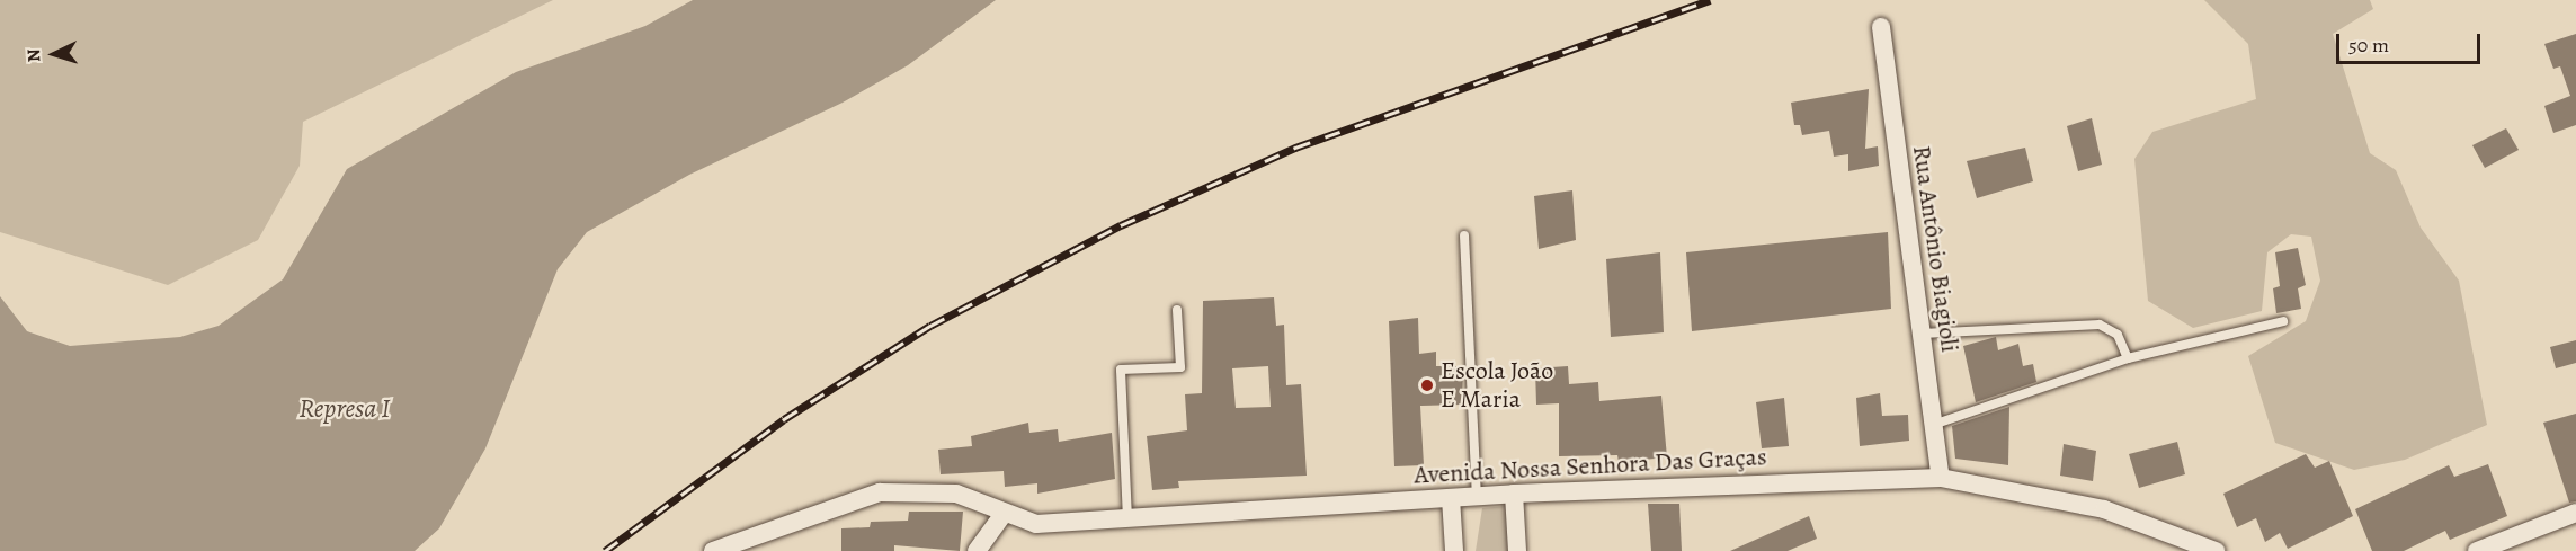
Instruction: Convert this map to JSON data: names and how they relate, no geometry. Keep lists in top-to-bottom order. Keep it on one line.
{"streets":{"street":["Rua Antônio Biagioli","Avenida Nossa Senhora Das Graças"]},"crossings":[["Rua Antônio Biagioli","Avenida Nossa Senhora Das Graças"]],"water":["Represa I"],"places":["Escola João E Maria"],"scale_bar":"50 m","north":"left"}
